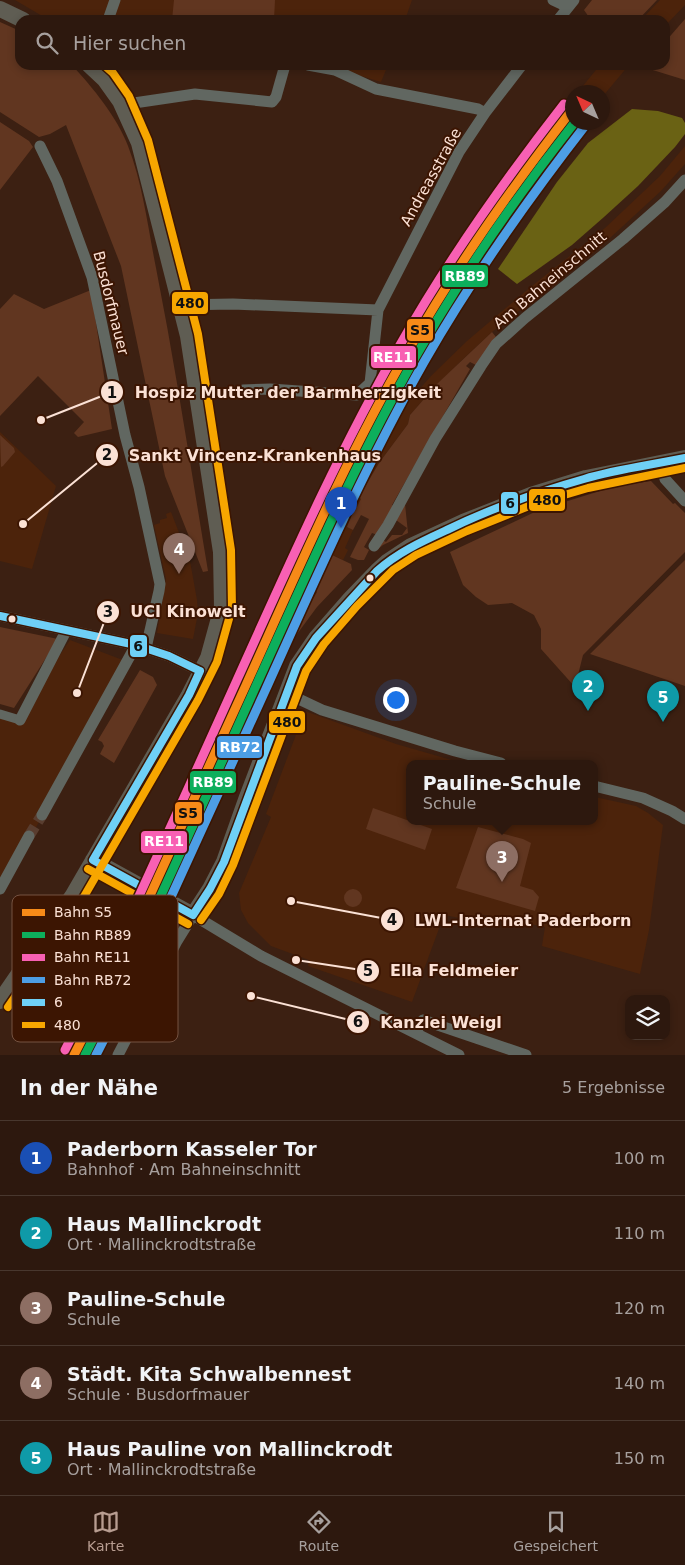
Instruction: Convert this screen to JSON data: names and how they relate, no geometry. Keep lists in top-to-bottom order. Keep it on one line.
{"streets":{"street":["Andreasstraße","Am Bahneinschnitt","Busdorfmauer"]},"places":["Hospiz Mutter der Barmherzigkeit","Sankt Vincenz-Krankenhaus","UCI Kinowelt","LWL-Internat Paderborn","Ella Feldmeier","Kanzlei Weigl"],"lines":["transit line 480","rail line RE11","rail line S5","rail line RB89","rail line RB72","transit line 6"],"legend":["Bahn S5","Bahn RB89","Bahn RE11","Bahn RB72","6","480"],"north":"top left","page":{"search":"Hier suchen","pins":["1","4","2","5","3"],"popup":["Pauline-Schule","Schule"],"heading":["In der Nähe","5 Ergebnisse"],"list":[{"mark":"1","name":"Paderborn Kasseler Tor","note":"Bahnhof · Am Bahneinschnitt","value":"100 m"},{"mark":"2","name":"Haus Mallinckrodt","note":"Ort · Mallinckrodtstraße","value":"110 m"},{"mark":"3","name":"Pauline-Schule","note":"Schule","value":"120 m"},{"mark":"4","name":"Städt. Kita Schwalbennest","note":"Schule · Busdorfmauer","value":"140 m"},{"mark":"5","name":"Haus Pauline von Mallinckrodt","note":"Ort · Mallinckrodtstraße","value":"150 m"}],"nav":["Karte","Route","Gespeichert"]}}
